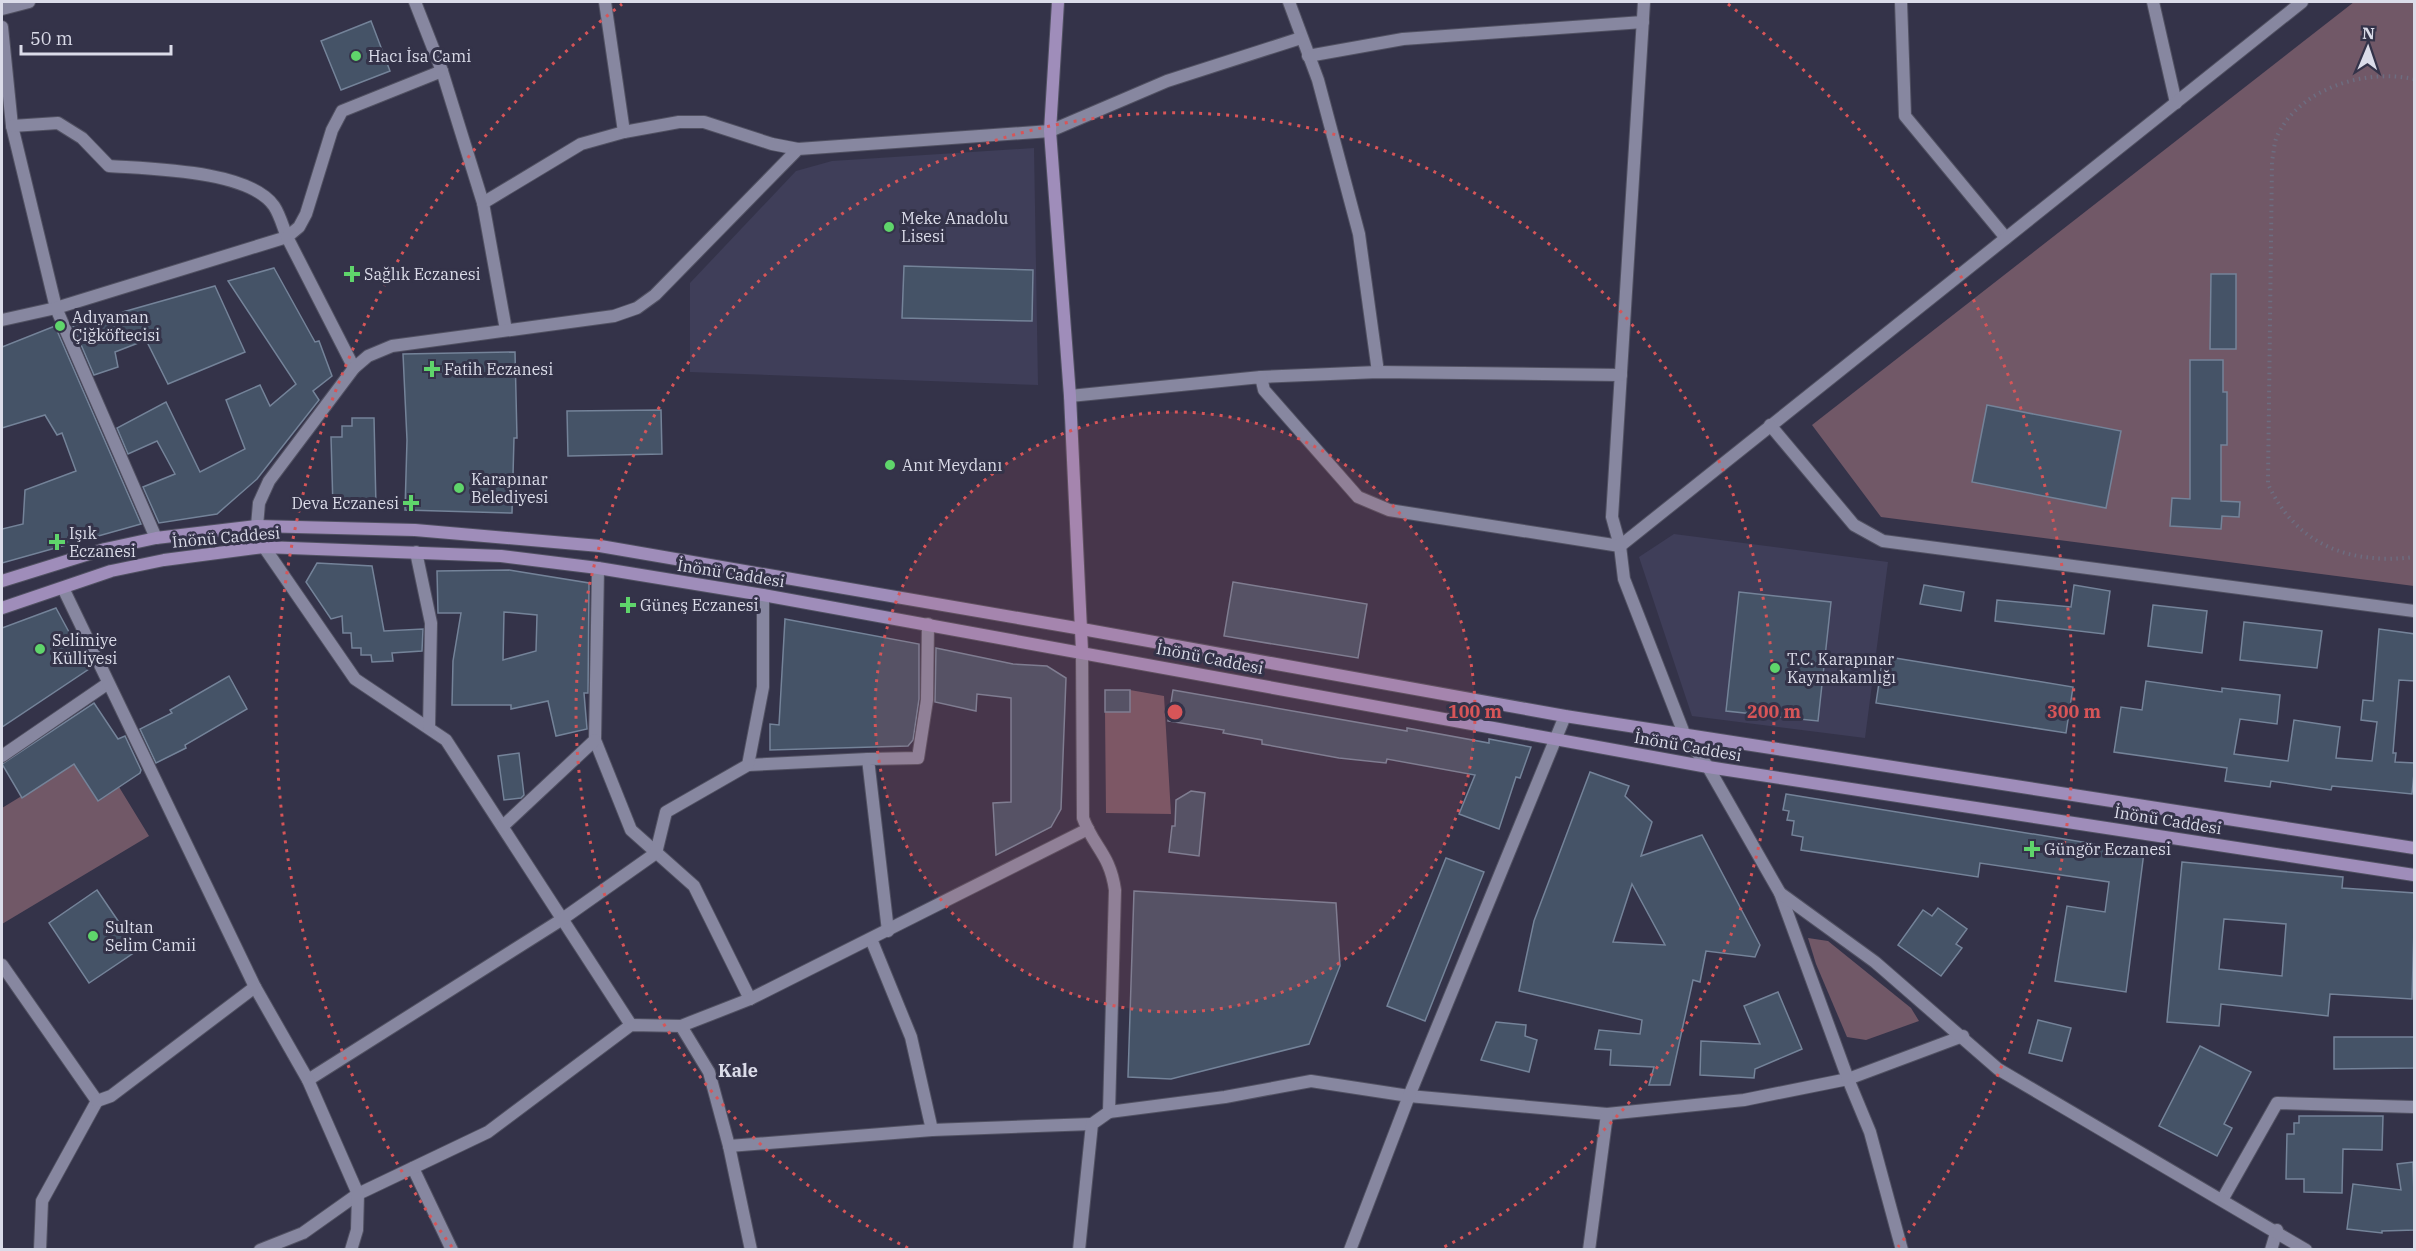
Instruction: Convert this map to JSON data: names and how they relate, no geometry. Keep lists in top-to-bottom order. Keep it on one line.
{"streets":{"main road":["İnönü Caddesi"]},"districts":["Kale"],"places":{"other":["Hacı İsa Cami","Meke Anadolu Lisesi","Adıyaman Çiğköftecisi","Anıt Meydanı","Karapınar Belediyesi","Selimiye Külliyesi","T.C. Karapınar Kaymakamlığı","Sultan Selim Camii"],"health":["Sağlık Eczanesi","Fatih Eczanesi","Deva Eczanesi","Işık Eczanesi","Güneş Eczanesi","Güngör Eczanesi"]},"scale_bar":"50 m","north":"top","rings":["100 m","200 m","300 m"]}
